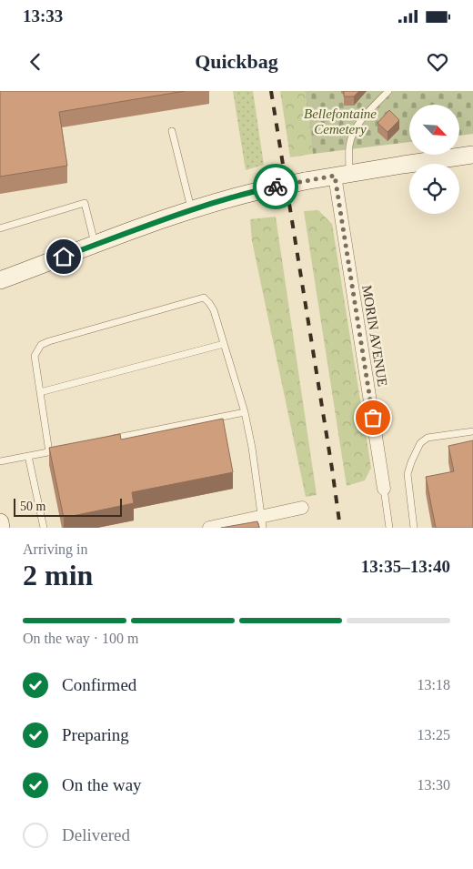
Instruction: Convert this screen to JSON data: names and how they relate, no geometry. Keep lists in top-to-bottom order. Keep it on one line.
{"streets":{"street":["MORIN AVENUE"]},"parks":["Bellefontaine Cemetery"],"scale_bar":"50 m","north":"bottom right","page":{"status":"13:33","header":"Quickbag","scale":"50 m","heading":["2 min","Arriving in","13:35–13:40"],"bar":"On the way · 100 m","list":[["Confirmed","13:18"],["Preparing","13:25"],["On the way","13:30"],"Delivered"]}}
